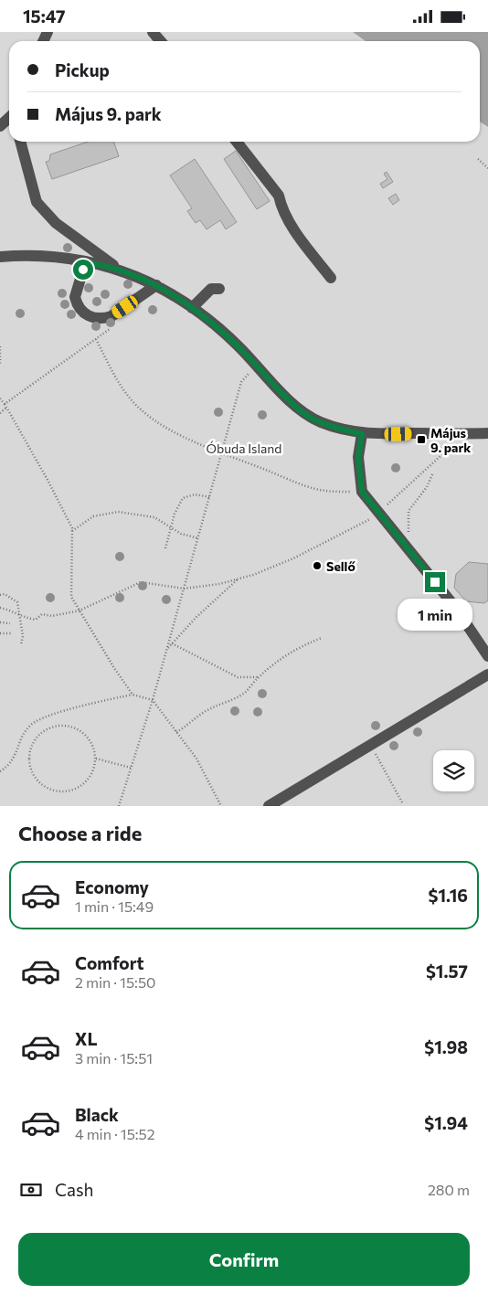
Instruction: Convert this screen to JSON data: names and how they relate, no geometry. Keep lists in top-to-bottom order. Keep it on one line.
{"parks":["Óbuda Island"],"places":{"transit":["Május 9. park"],"other":["Sellő"]},"page":{"status":"15:47","banner":["Pickup","Május 9. park"],"bubble":"1 min","heading":"Choose a ride","list":[{"name":"Economy","note":"1 min · 15:49","value":"$1.16"},{"name":"Comfort","note":"2 min · 15:50","value":"$1.57"},{"name":"XL","note":"3 min · 15:51","value":"$1.98"},{"name":"Black","note":"4 min · 15:52","value":"$1.94"}],"pay":["Cash","280 m"],"buttons":"Confirm"}}
